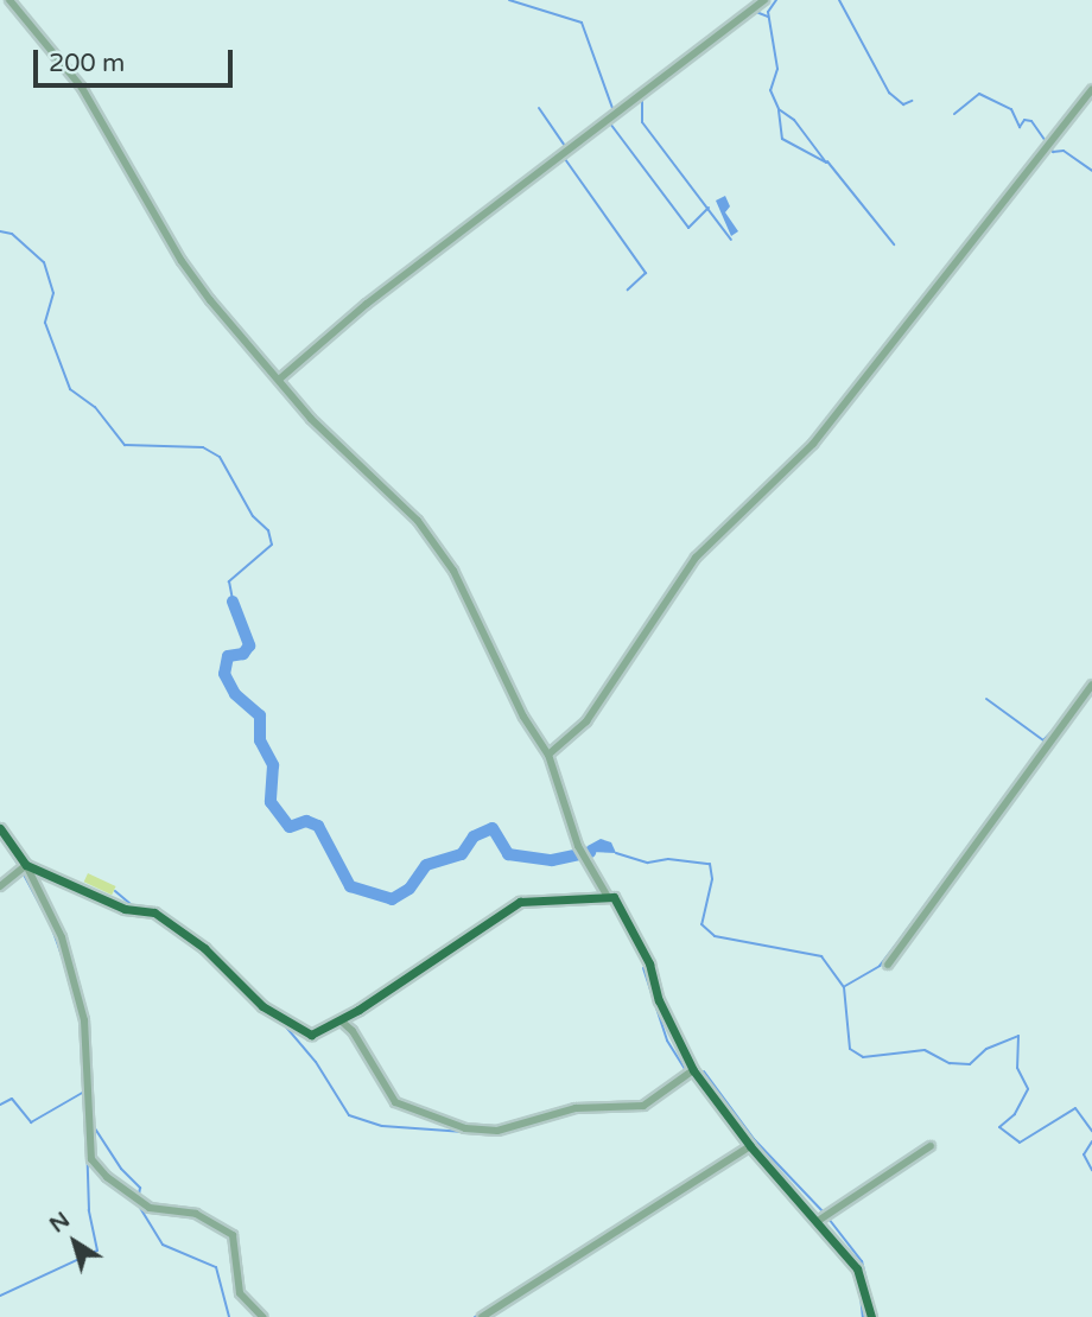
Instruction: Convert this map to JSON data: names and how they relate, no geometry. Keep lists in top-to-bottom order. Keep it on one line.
{"scale_bar":"200 m","north":"top left"}
